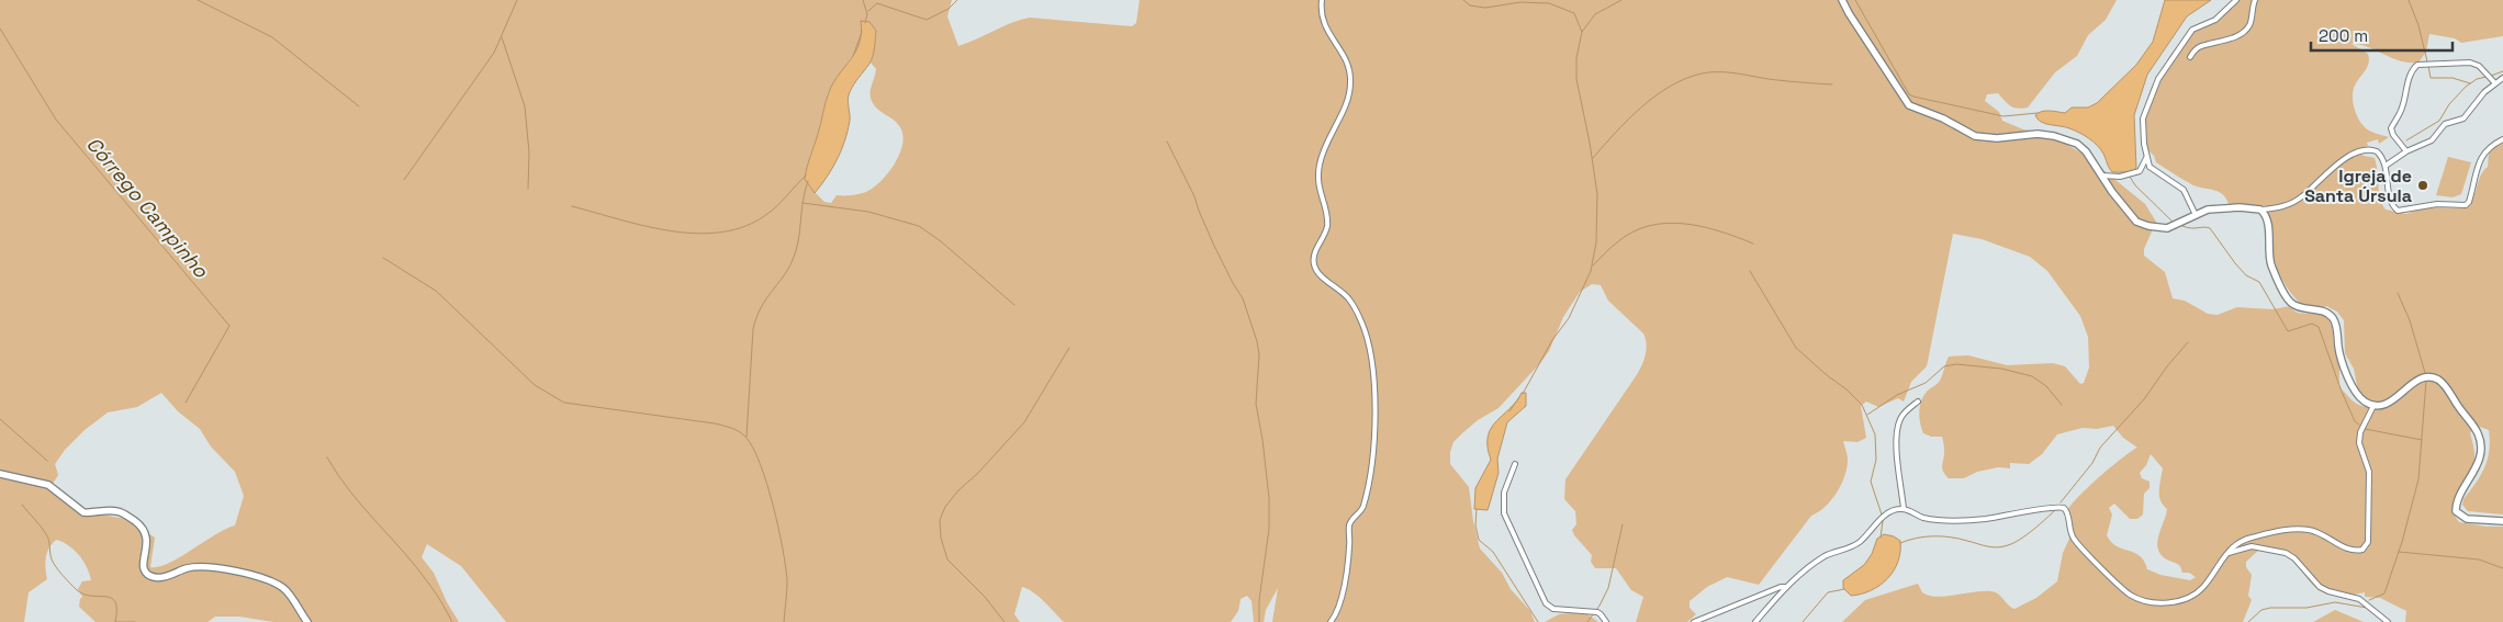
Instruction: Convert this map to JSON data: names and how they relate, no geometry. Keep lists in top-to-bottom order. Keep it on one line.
{"water":["Córrego Campinho"],"places":["Igreja de Santa Úrsula"],"scale_bar":"200 m"}
